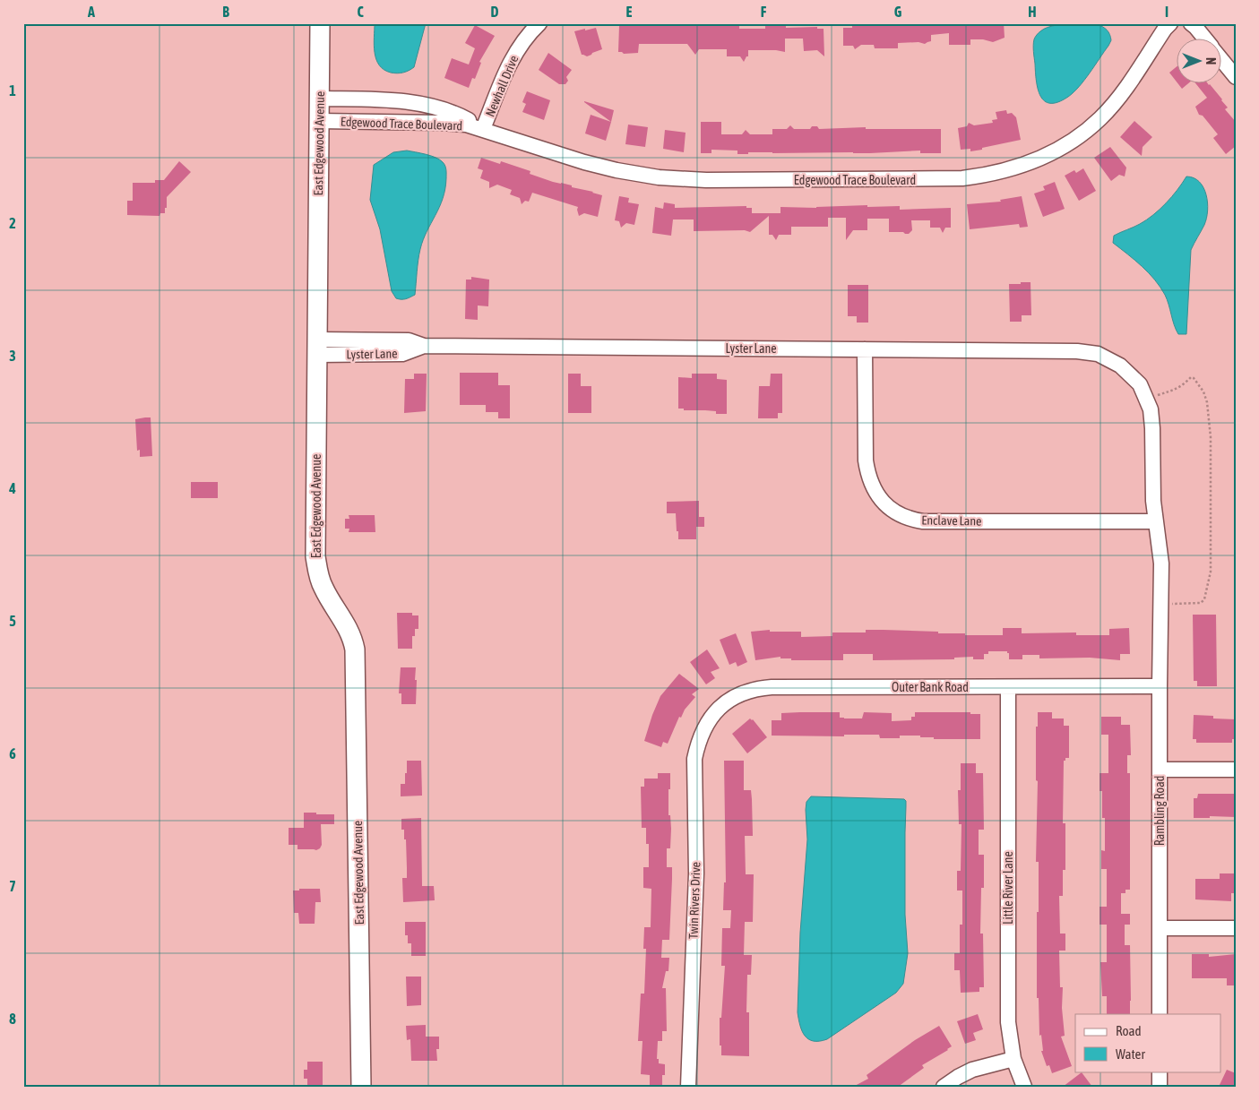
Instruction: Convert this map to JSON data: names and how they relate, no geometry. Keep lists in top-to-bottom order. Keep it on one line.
{"streets":{"main road":["East Edgewood Avenue"],"street":["Newhall Drive","Edgewood Trace Boulevard","Lyster Lane","Enclave Lane","Outer Bank Road","Rambling Road","Little River Lane","Twin Rivers Drive"]},"crossings":[["Newhall Drive","Edgewood Trace Boulevard"],["Edgewood Trace Boulevard","East Edgewood Avenue"],["East Edgewood Avenue","Lyster Lane"],["Lyster Lane","Enclave Lane"],["Lyster Lane","Rambling Road"],["Enclave Lane","Rambling Road"],["Outer Bank Road","Rambling Road"],["Outer Bank Road","Little River Lane"],["Outer Bank Road","Twin Rivers Drive"]],"legend":["Road","Water"],"north":"right","grid":{"columns":["A","B","C","D","E","F","G","H","I"],"rows":["1","2","3","4","5","6","7","8"]}}
